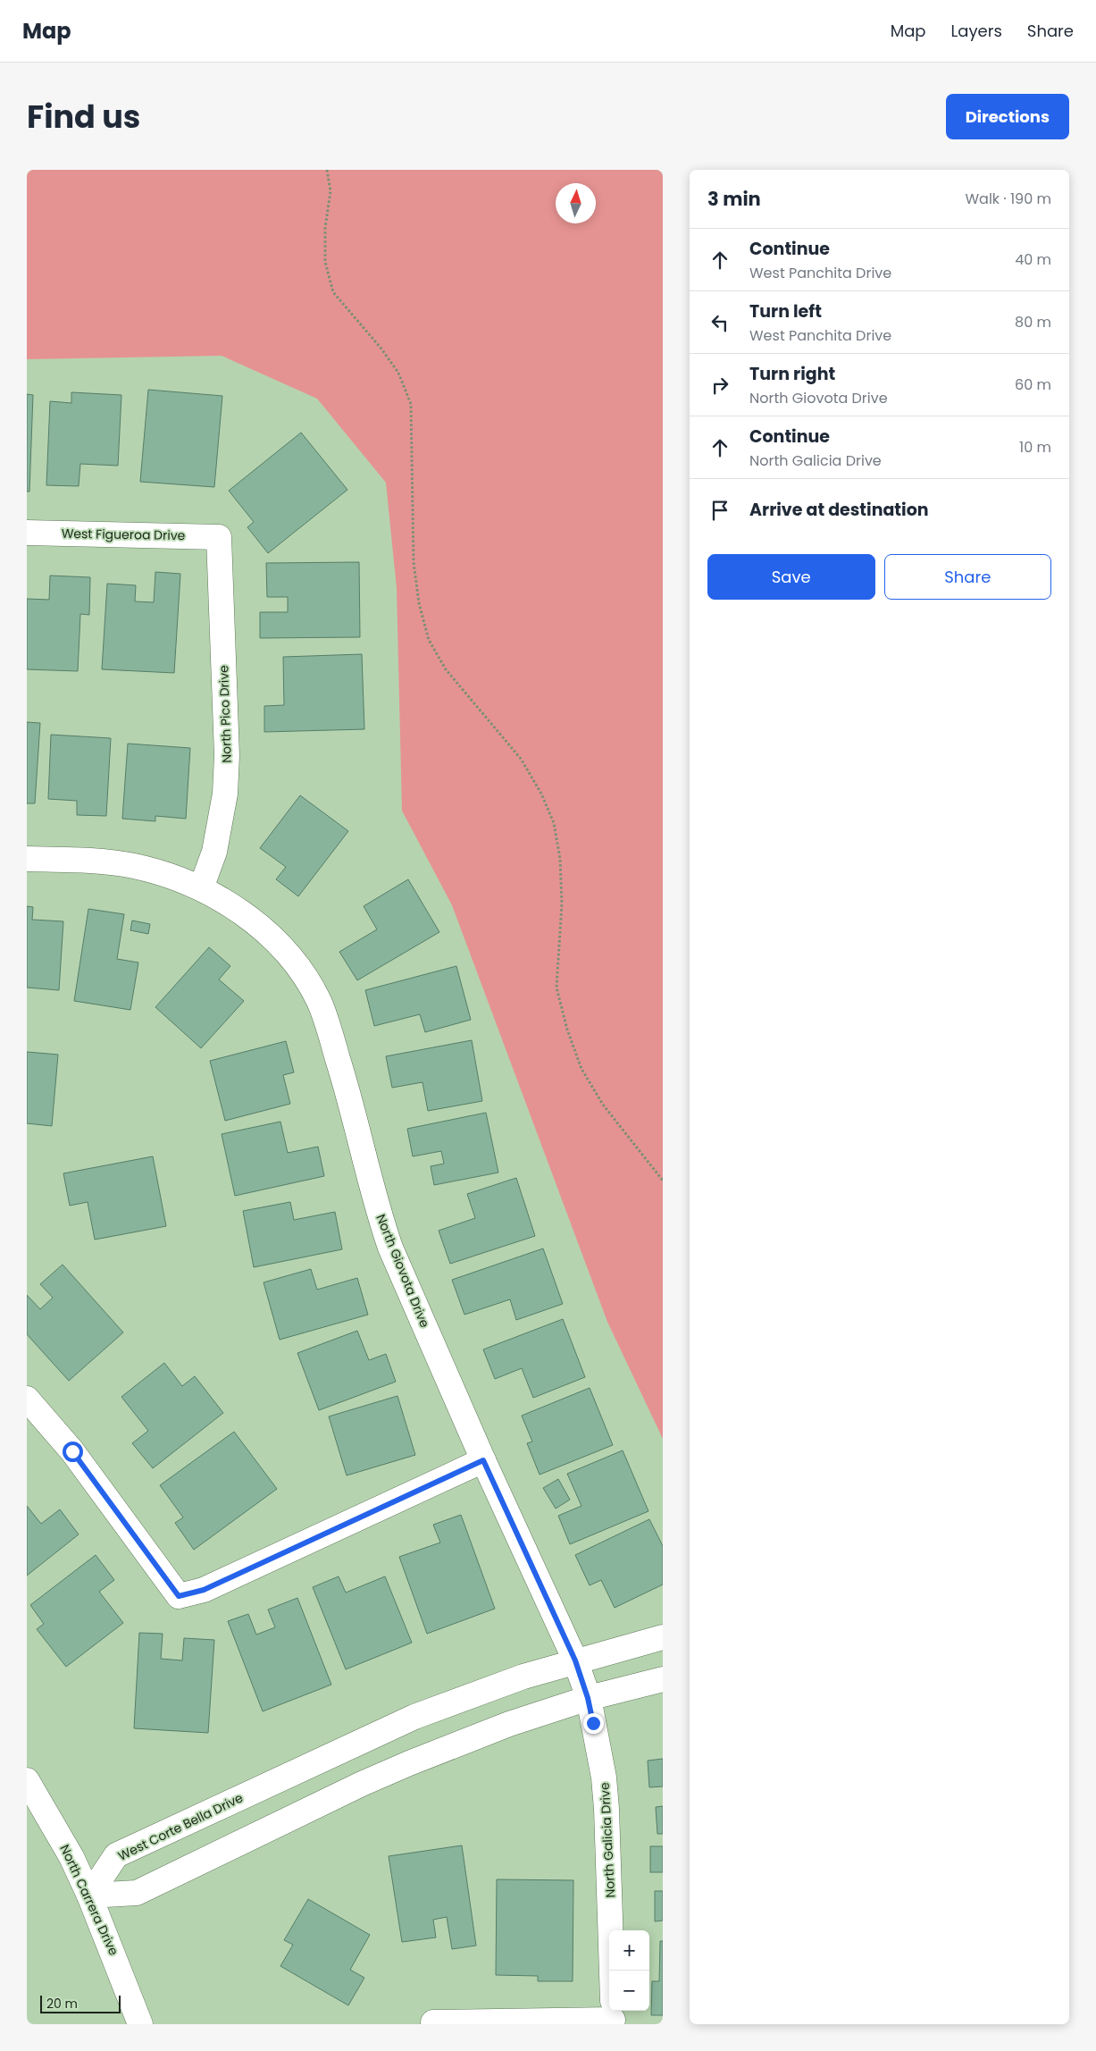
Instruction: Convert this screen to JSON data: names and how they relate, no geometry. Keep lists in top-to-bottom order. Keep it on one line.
{"streets":{"street":["West Figueroa Drive","North Pico Drive","North Giovota Drive","West Corte Bella Drive","North Galicia Drive","North Carrera Drive"]},"crossings":[["West Figueroa Drive","North Pico Drive"],["North Pico Drive","North Giovota Drive"],["North Giovota Drive","West Corte Bella Drive"],["North Giovota Drive","North Galicia Drive"],["West Corte Bella Drive","North Galicia Drive"],["West Corte Bella Drive","North Carrera Drive"]],"scale_bar":"20 m","north":"top","page":{"header":"Map","nav":["Map","Layers","Share"],"title":"Find us","buttons":["Directions",["Save","Share"]],"heading":["3 min","Walk · 190 m"],"list":[["Continue","West Panchita Drive","40 m"],["Turn left","West Panchita Drive","80 m"],["Turn right","North Giovota Drive","60 m"],["Continue","North Galicia Drive","10 m"],"Arrive at destination"],"map_buttons":["+","−"],"scale":"20 m"}}
